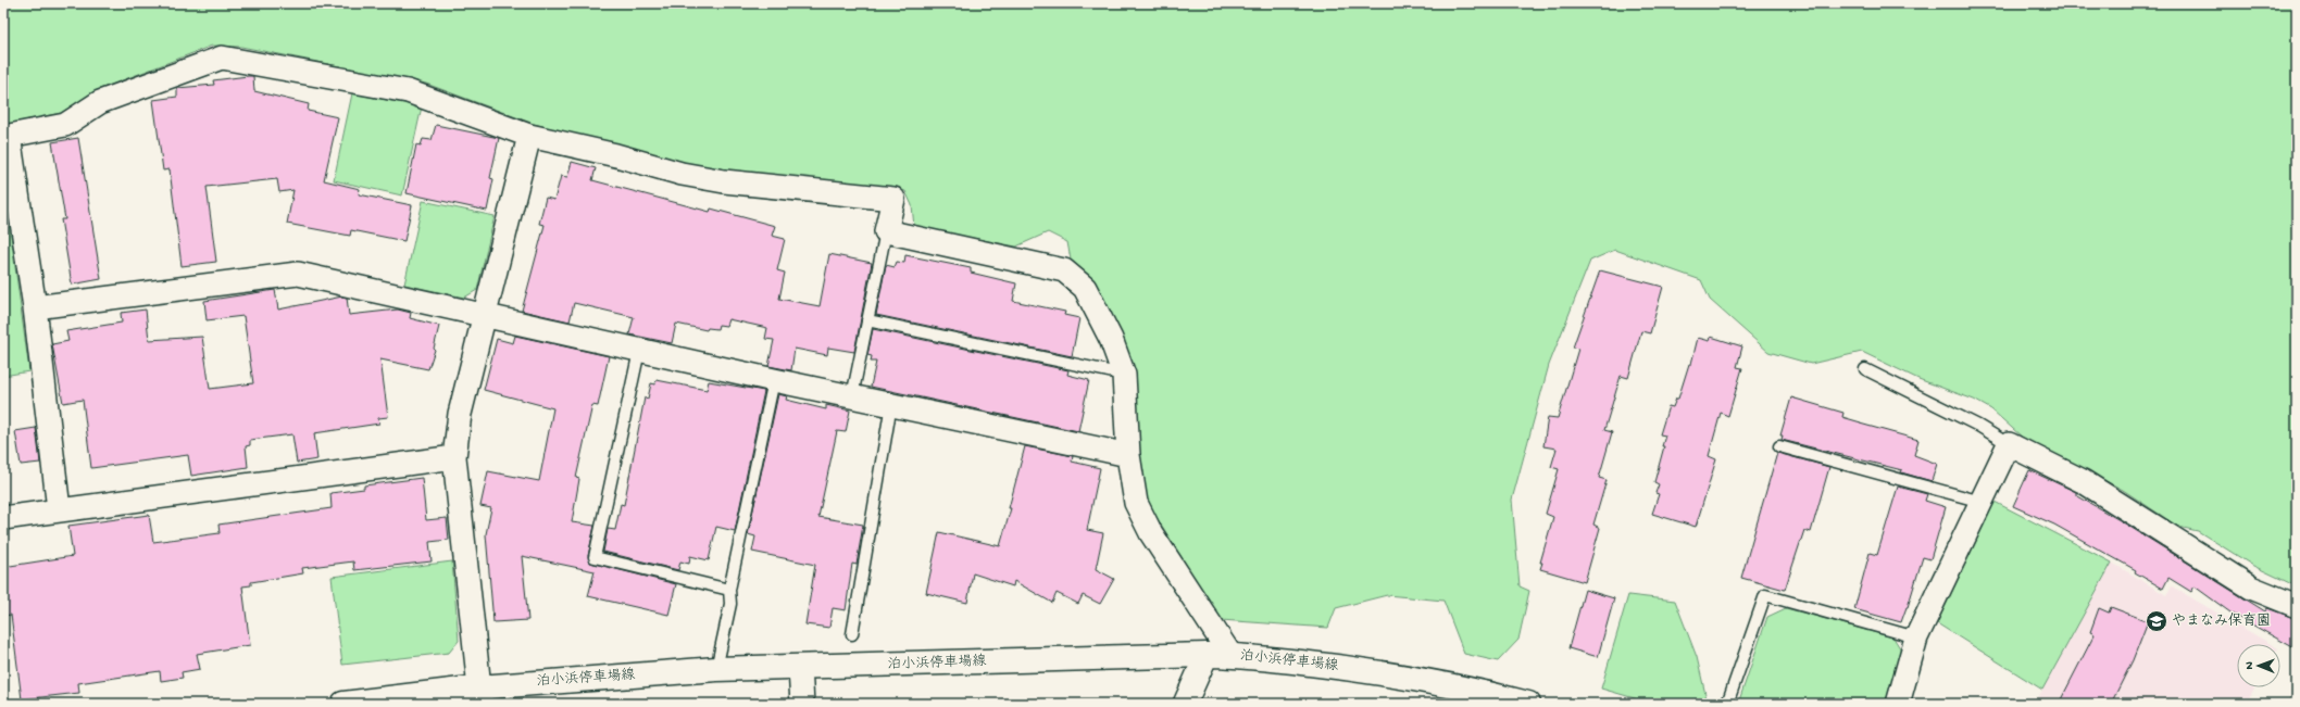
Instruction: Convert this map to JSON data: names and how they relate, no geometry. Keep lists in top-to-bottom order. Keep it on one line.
{"streets":{"main road":["泊小浜停車場線"]},"places":{"school or university":["やまなみ保育園"]},"north":"left"}
